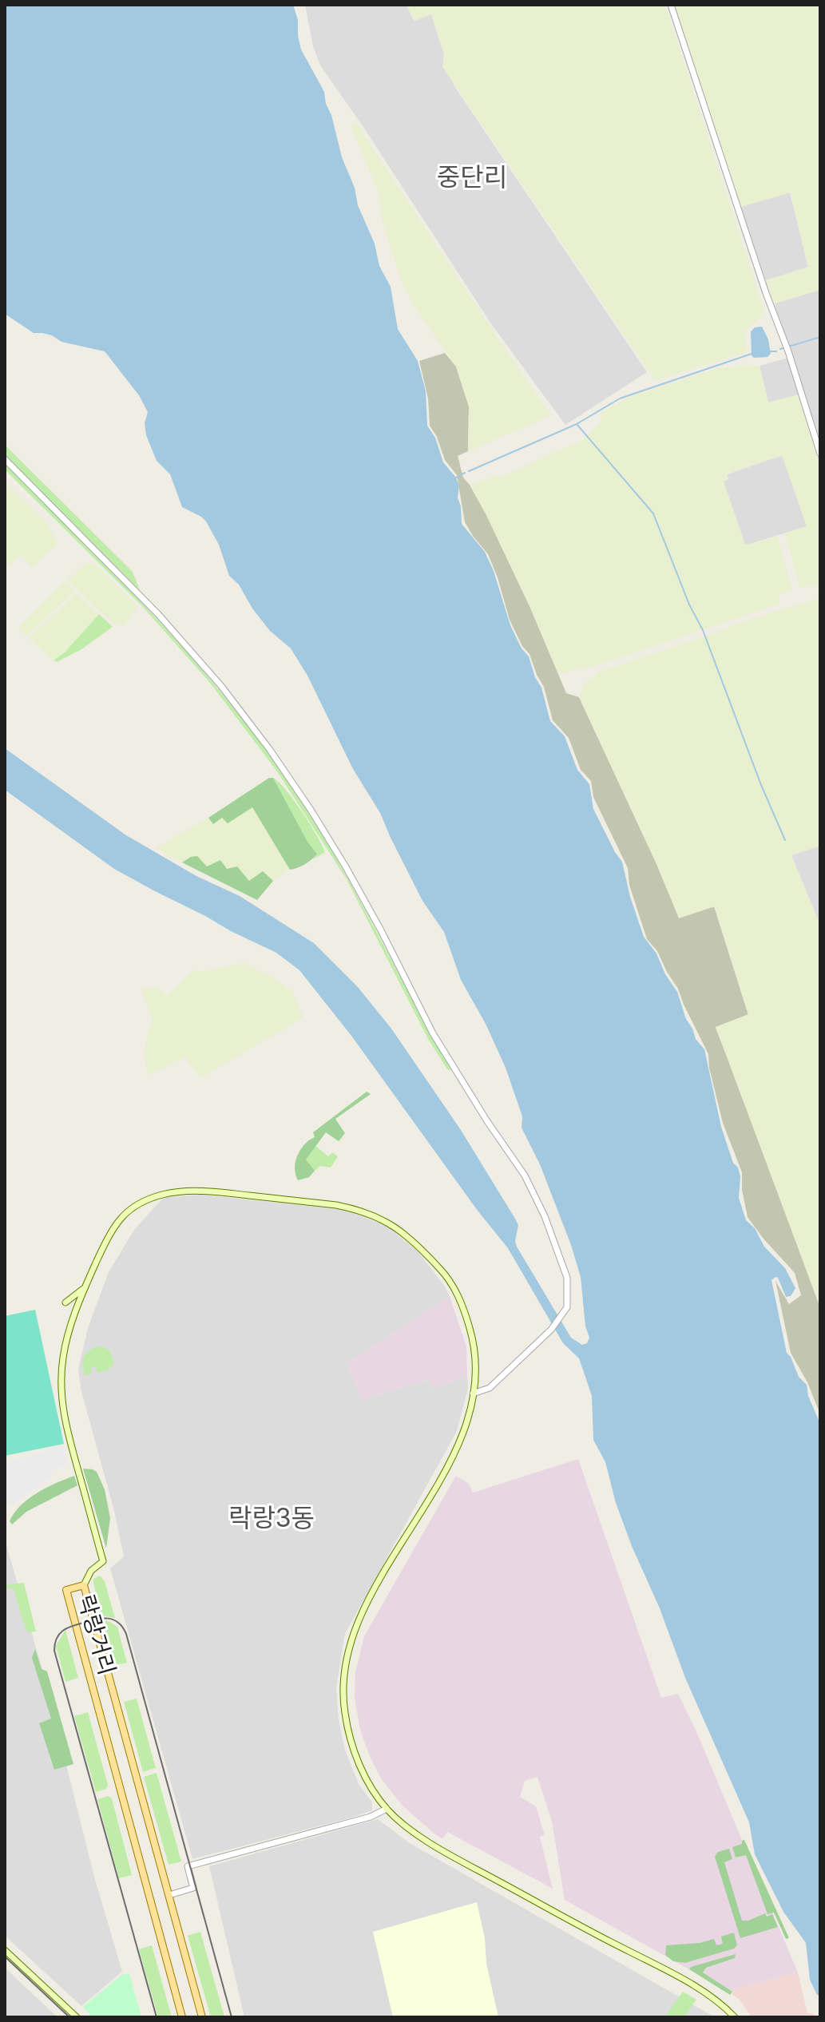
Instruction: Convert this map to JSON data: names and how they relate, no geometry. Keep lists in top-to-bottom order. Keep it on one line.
{"streets":{"main road":["락랑거리"]},"districts":["중단리","락랑3동"]}
